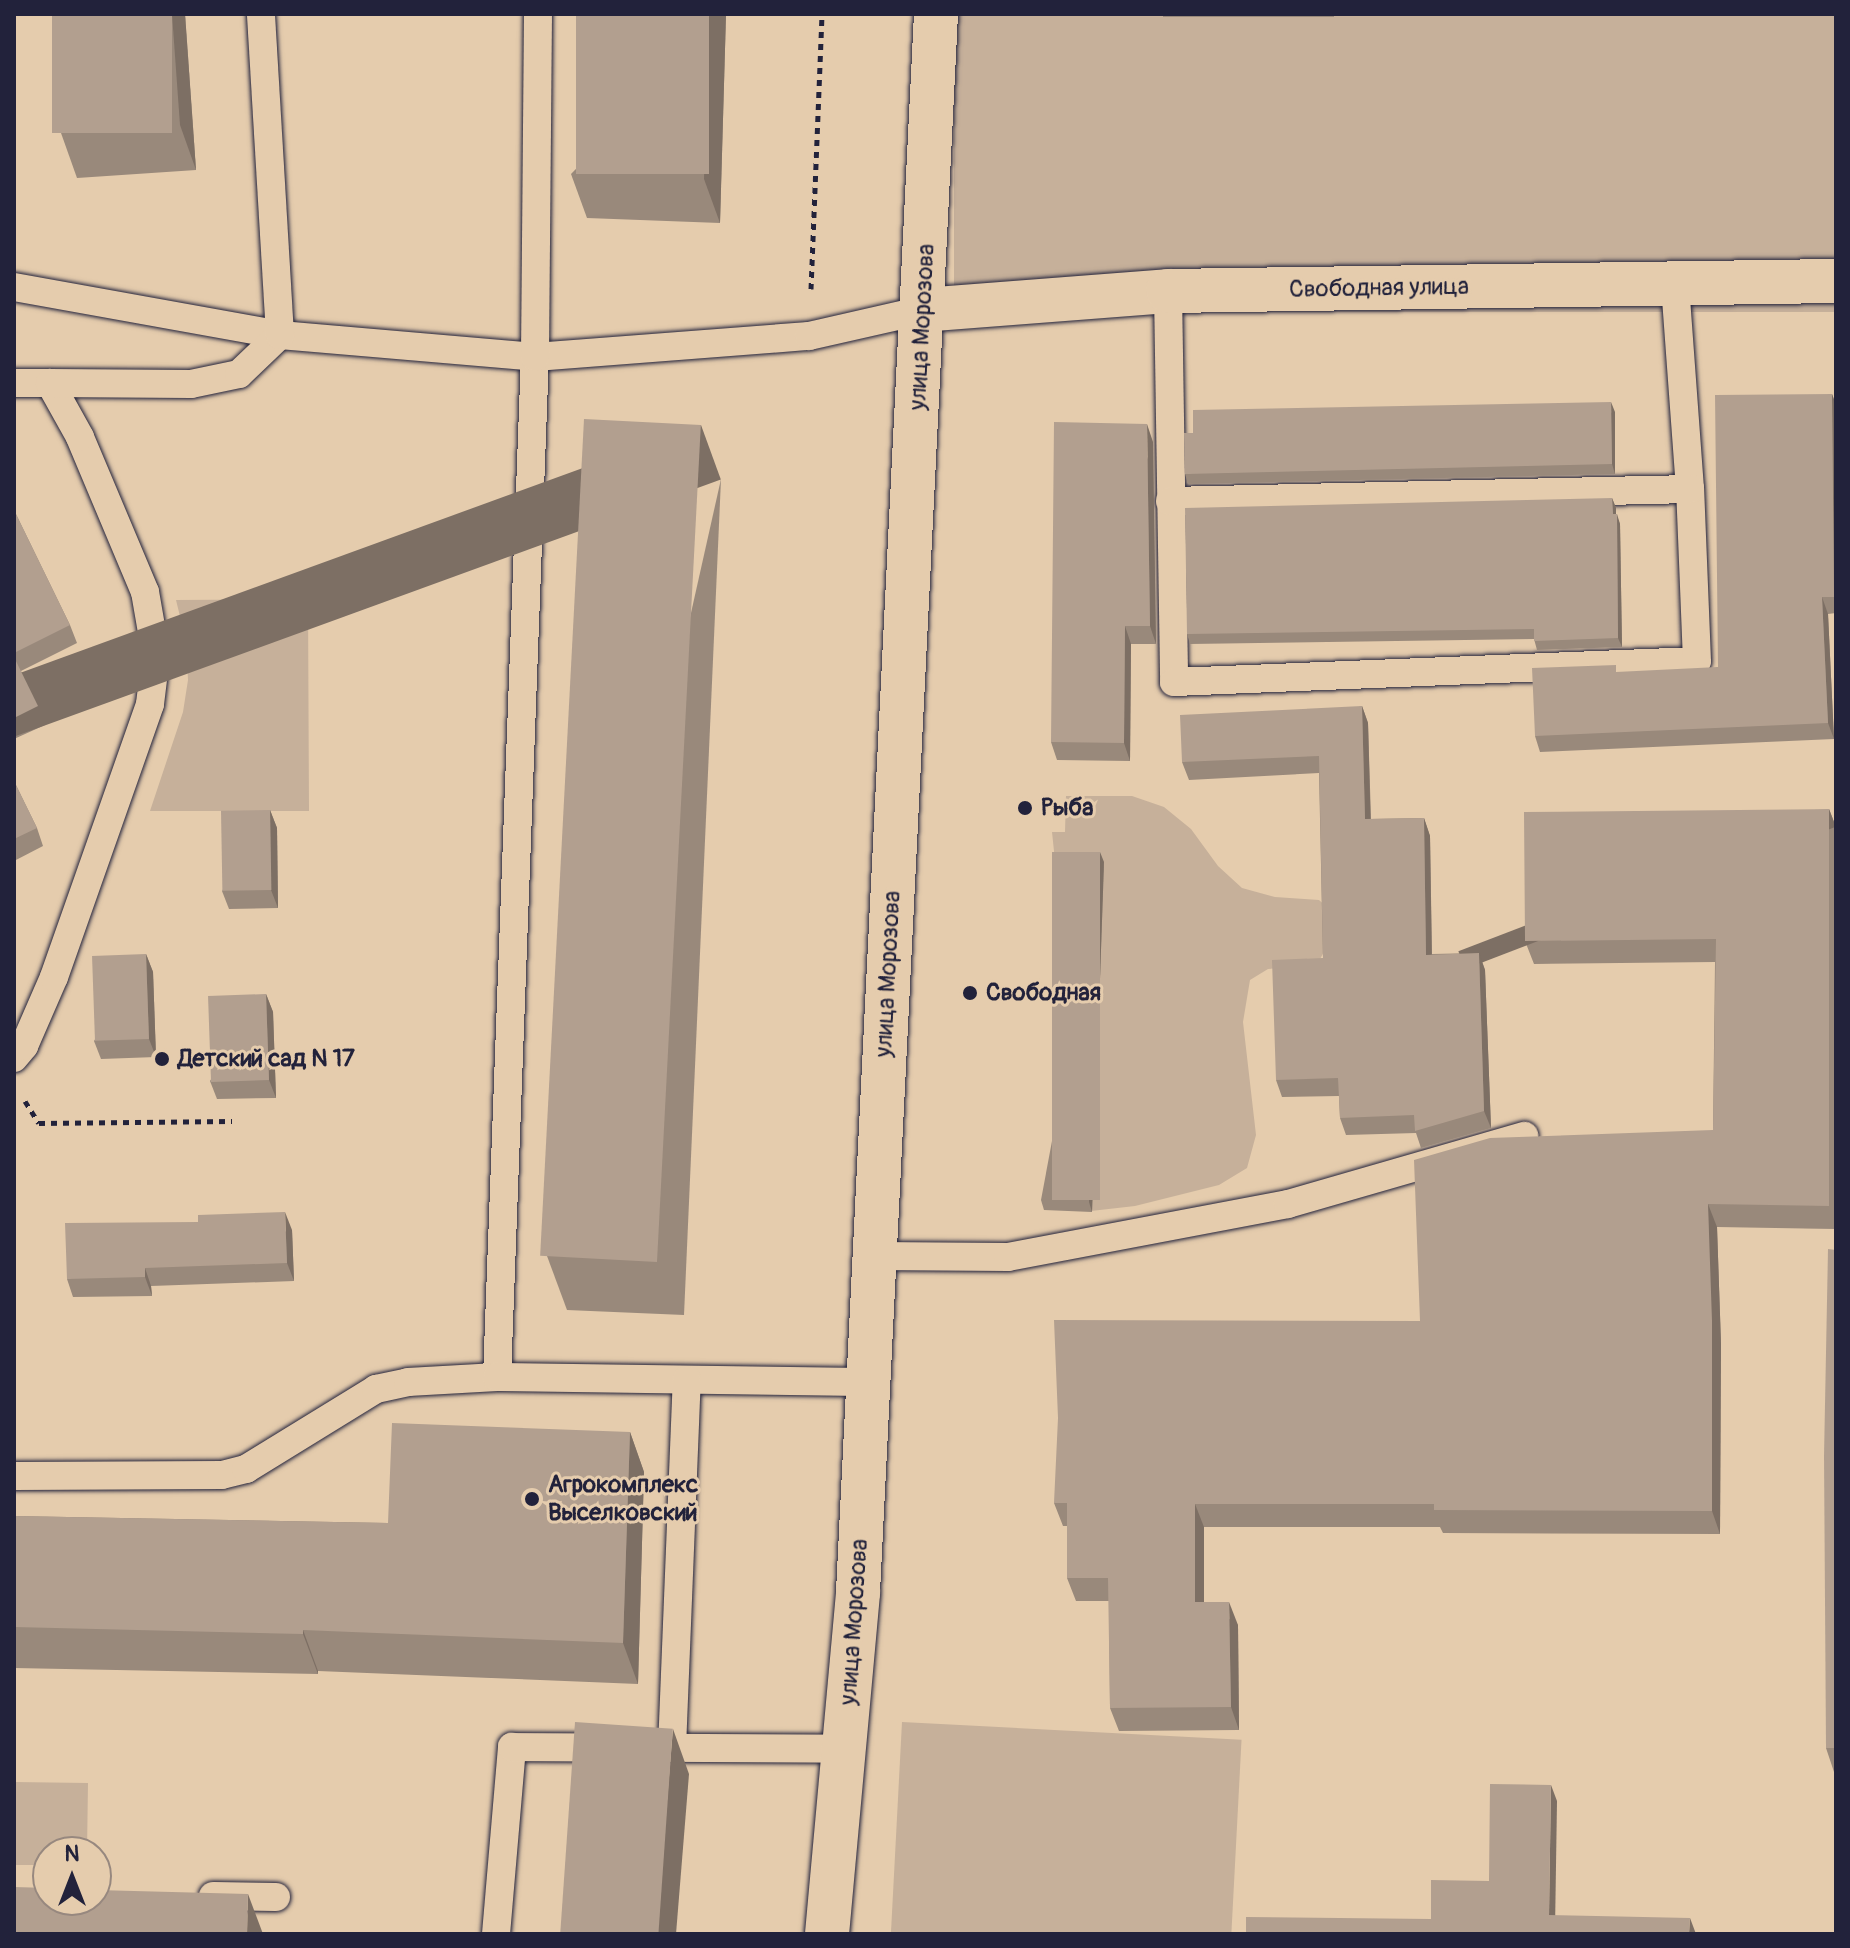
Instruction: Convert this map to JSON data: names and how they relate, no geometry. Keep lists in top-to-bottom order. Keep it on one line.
{"streets":{"street":["Свободная улица","улица Морозова"]},"crossings":[["Свободная улица","улица Морозова"]],"places":["Рыба","Свободная","Детский сад N 17","Агрокомплекс Выселковский"],"north":"top"}
